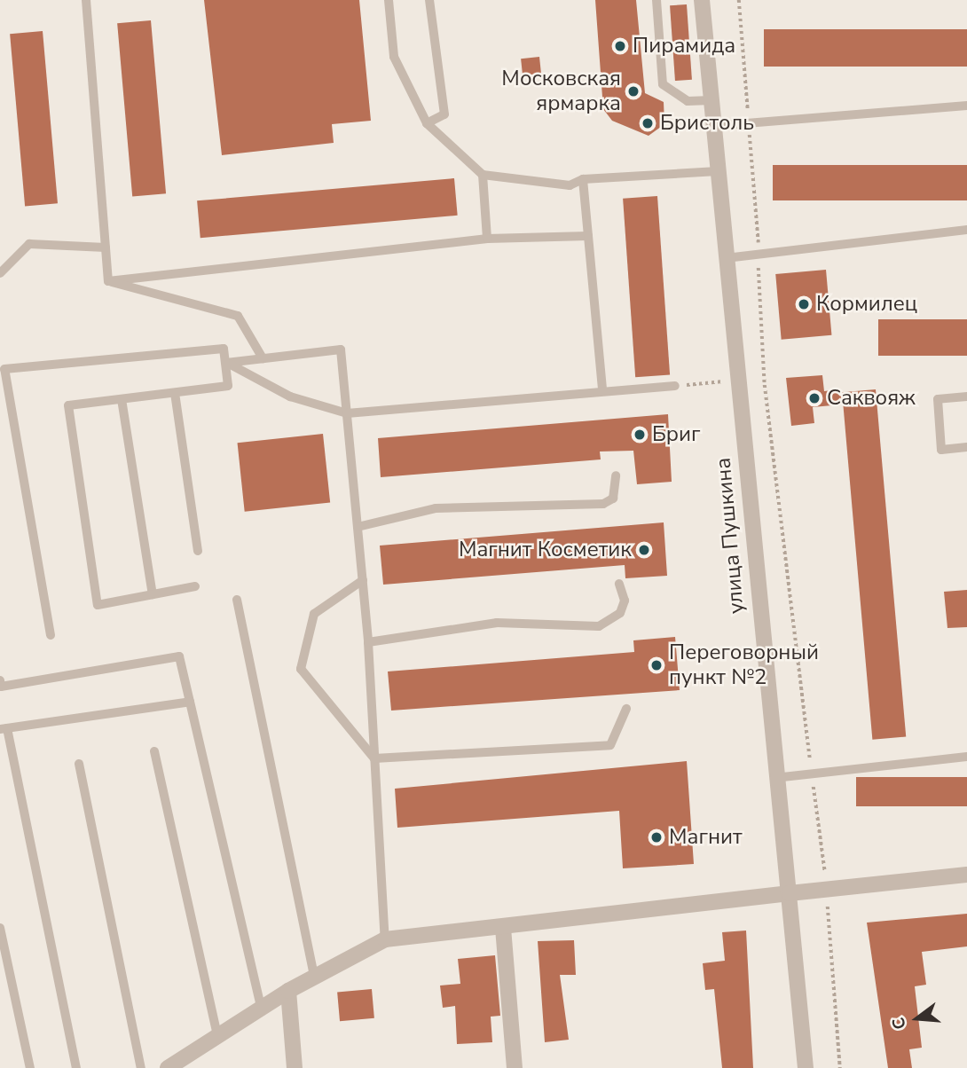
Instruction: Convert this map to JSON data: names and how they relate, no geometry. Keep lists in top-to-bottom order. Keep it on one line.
{"streets":{"street":["улица Пушкина"]},"places":["Пирамида","Московская ярмарка","Бристоль","Кормилец","Саквояж","Бриг","Магнит Косметик","Переговорный пункт №2","Магнит"],"north":"left"}
